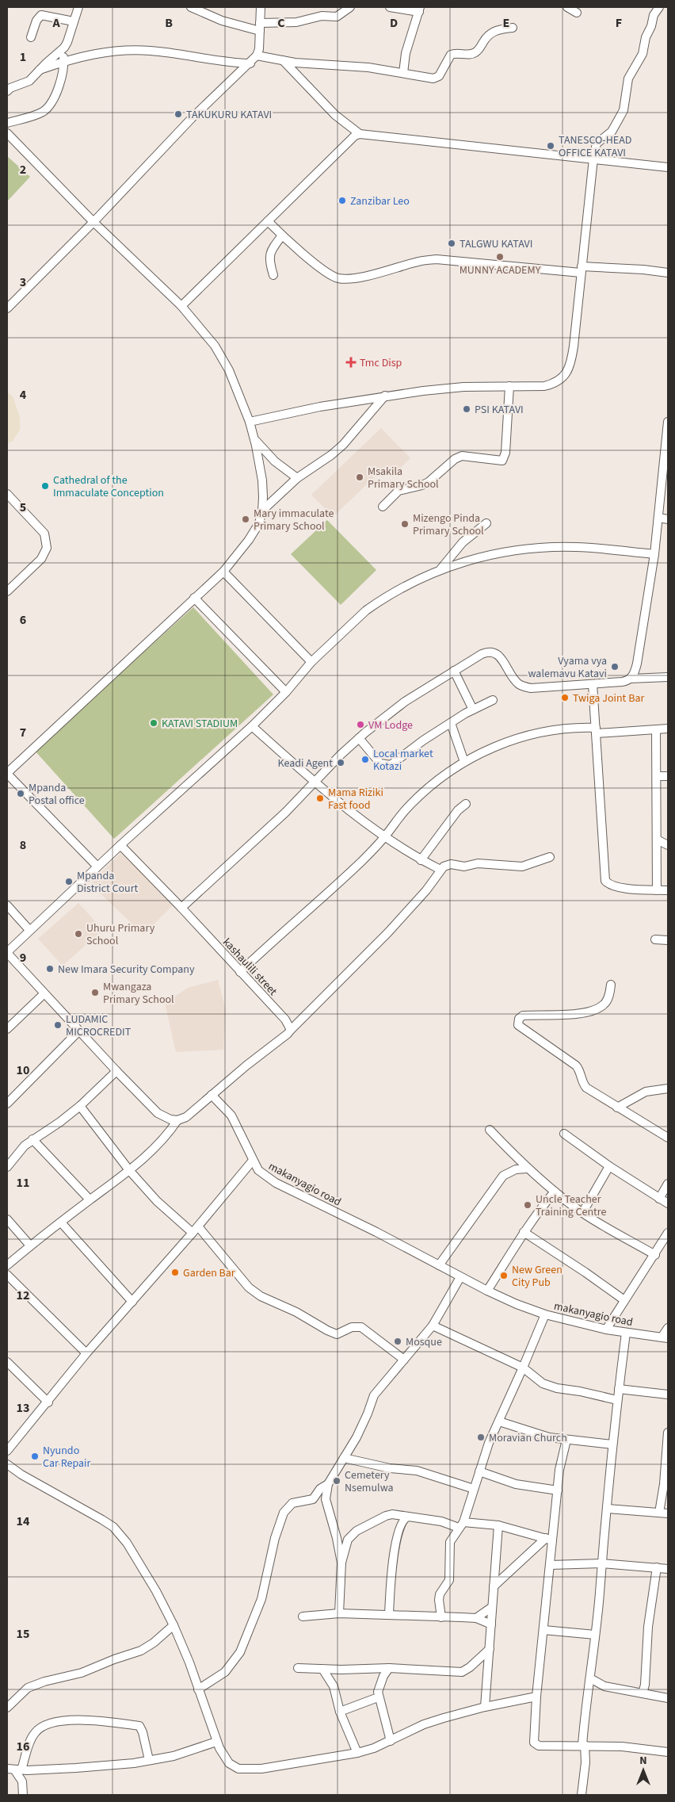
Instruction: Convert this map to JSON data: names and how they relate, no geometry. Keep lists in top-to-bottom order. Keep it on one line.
{"streets":{"street":["kashaulili street","makanyagio road"]},"places":{"other":["TAKUKURU KATAVI","TANESCO-HEAD OFFICE KATAVI","Zanzibar Leo","TALGWU KATAVI","MUNNY ACADEMY","PSI KATAVI","Msakila Primary School","Cathedral of the Immaculate Conception","Mary immaculate Primary School","Mizengo Pinda Primary School","Vyama vya walemavu Katavi","Twiga Joint Bar","KATAVI STADIUM","VM Lodge","Local market Kotazi","Keadi Agent","Mpanda Postal office","Mama Riziki Fast food","Mpanda District Court","Uhuru Primary School","New Imara Security Company","Mwangaza Primary School","LUDAMIC MICROCREDIT","Uncle Teacher Training Centre","Garden Bar","New Green City Pub","Mosque","Moravian Church","Nyundo Car Repair","Cemetery Nsemulwa"],"health":["Tmc Disp"]},"north":"top","grid":{"columns":["A","B","C","D","E","F"],"rows":["1","2","3","4","5","6","7","8","9","10","11","12","13","14","15","16"]}}
